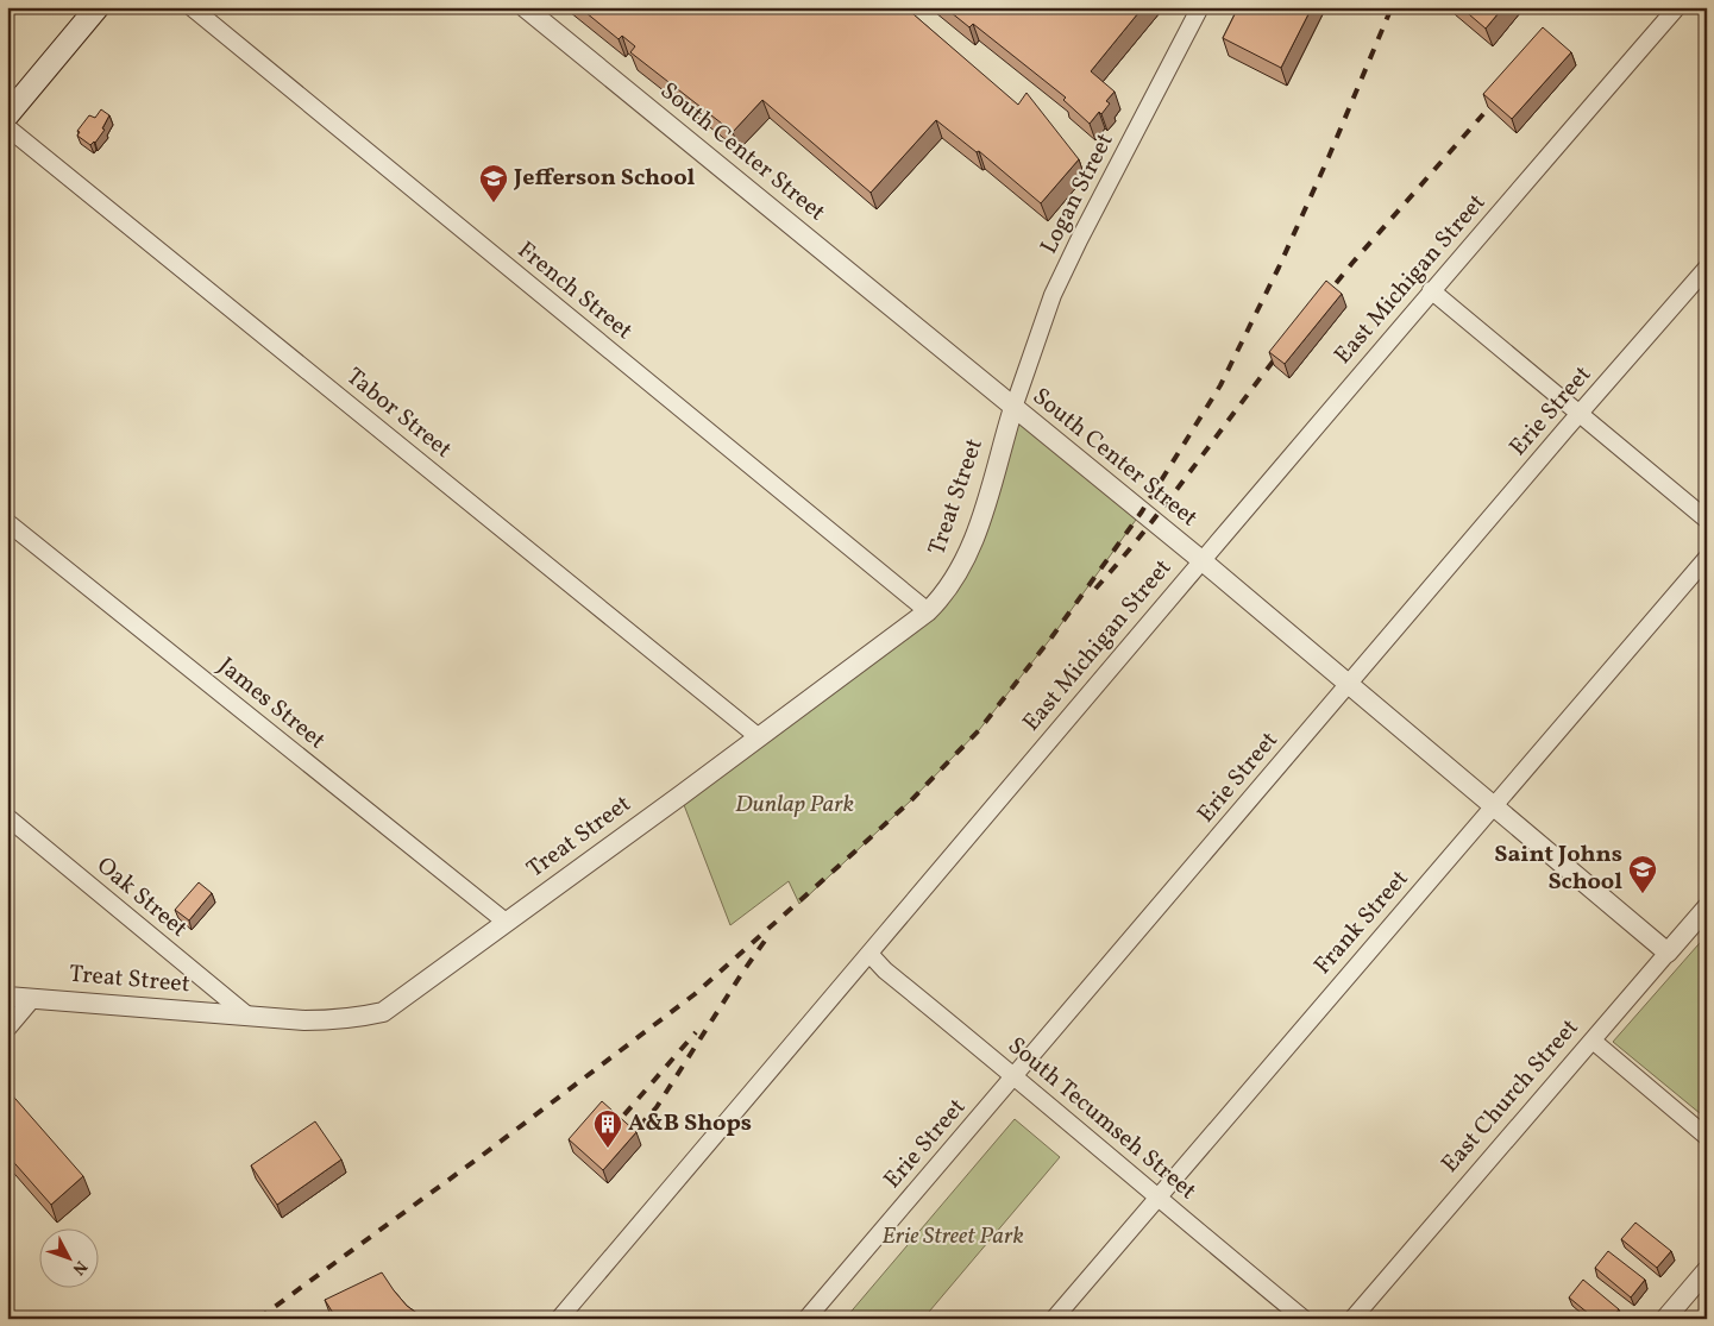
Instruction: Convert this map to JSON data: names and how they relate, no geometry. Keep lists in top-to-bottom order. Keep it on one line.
{"streets":{"street":["South Center Street","Logan Street","East Michigan Street","French Street","Erie Street","Tabor Street","Treat Street","James Street","Oak Street","Frank Street","East Church Street","South Tecumseh Street"]},"crossings":[["South Center Street","Logan Street"],["South Center Street","East Michigan Street"],["South Center Street","Erie Street"],["South Center Street","Treat Street"],["South Center Street","Frank Street"],["South Center Street","East Church Street"],["Logan Street","Treat Street"],["East Michigan Street","South Tecumseh Street"],["French Street","Treat Street"],["Erie Street","South Tecumseh Street"],["Tabor Street","Treat Street"],["Treat Street","James Street"],["Treat Street","Oak Street"],["Frank Street","South Tecumseh Street"]],"parks":["Dunlap Park","Erie Street Park"],"places":{"school or university":["Jefferson School","Saint Johns School"],"building":["A&B Shops"]},"north":"bottom right"}
